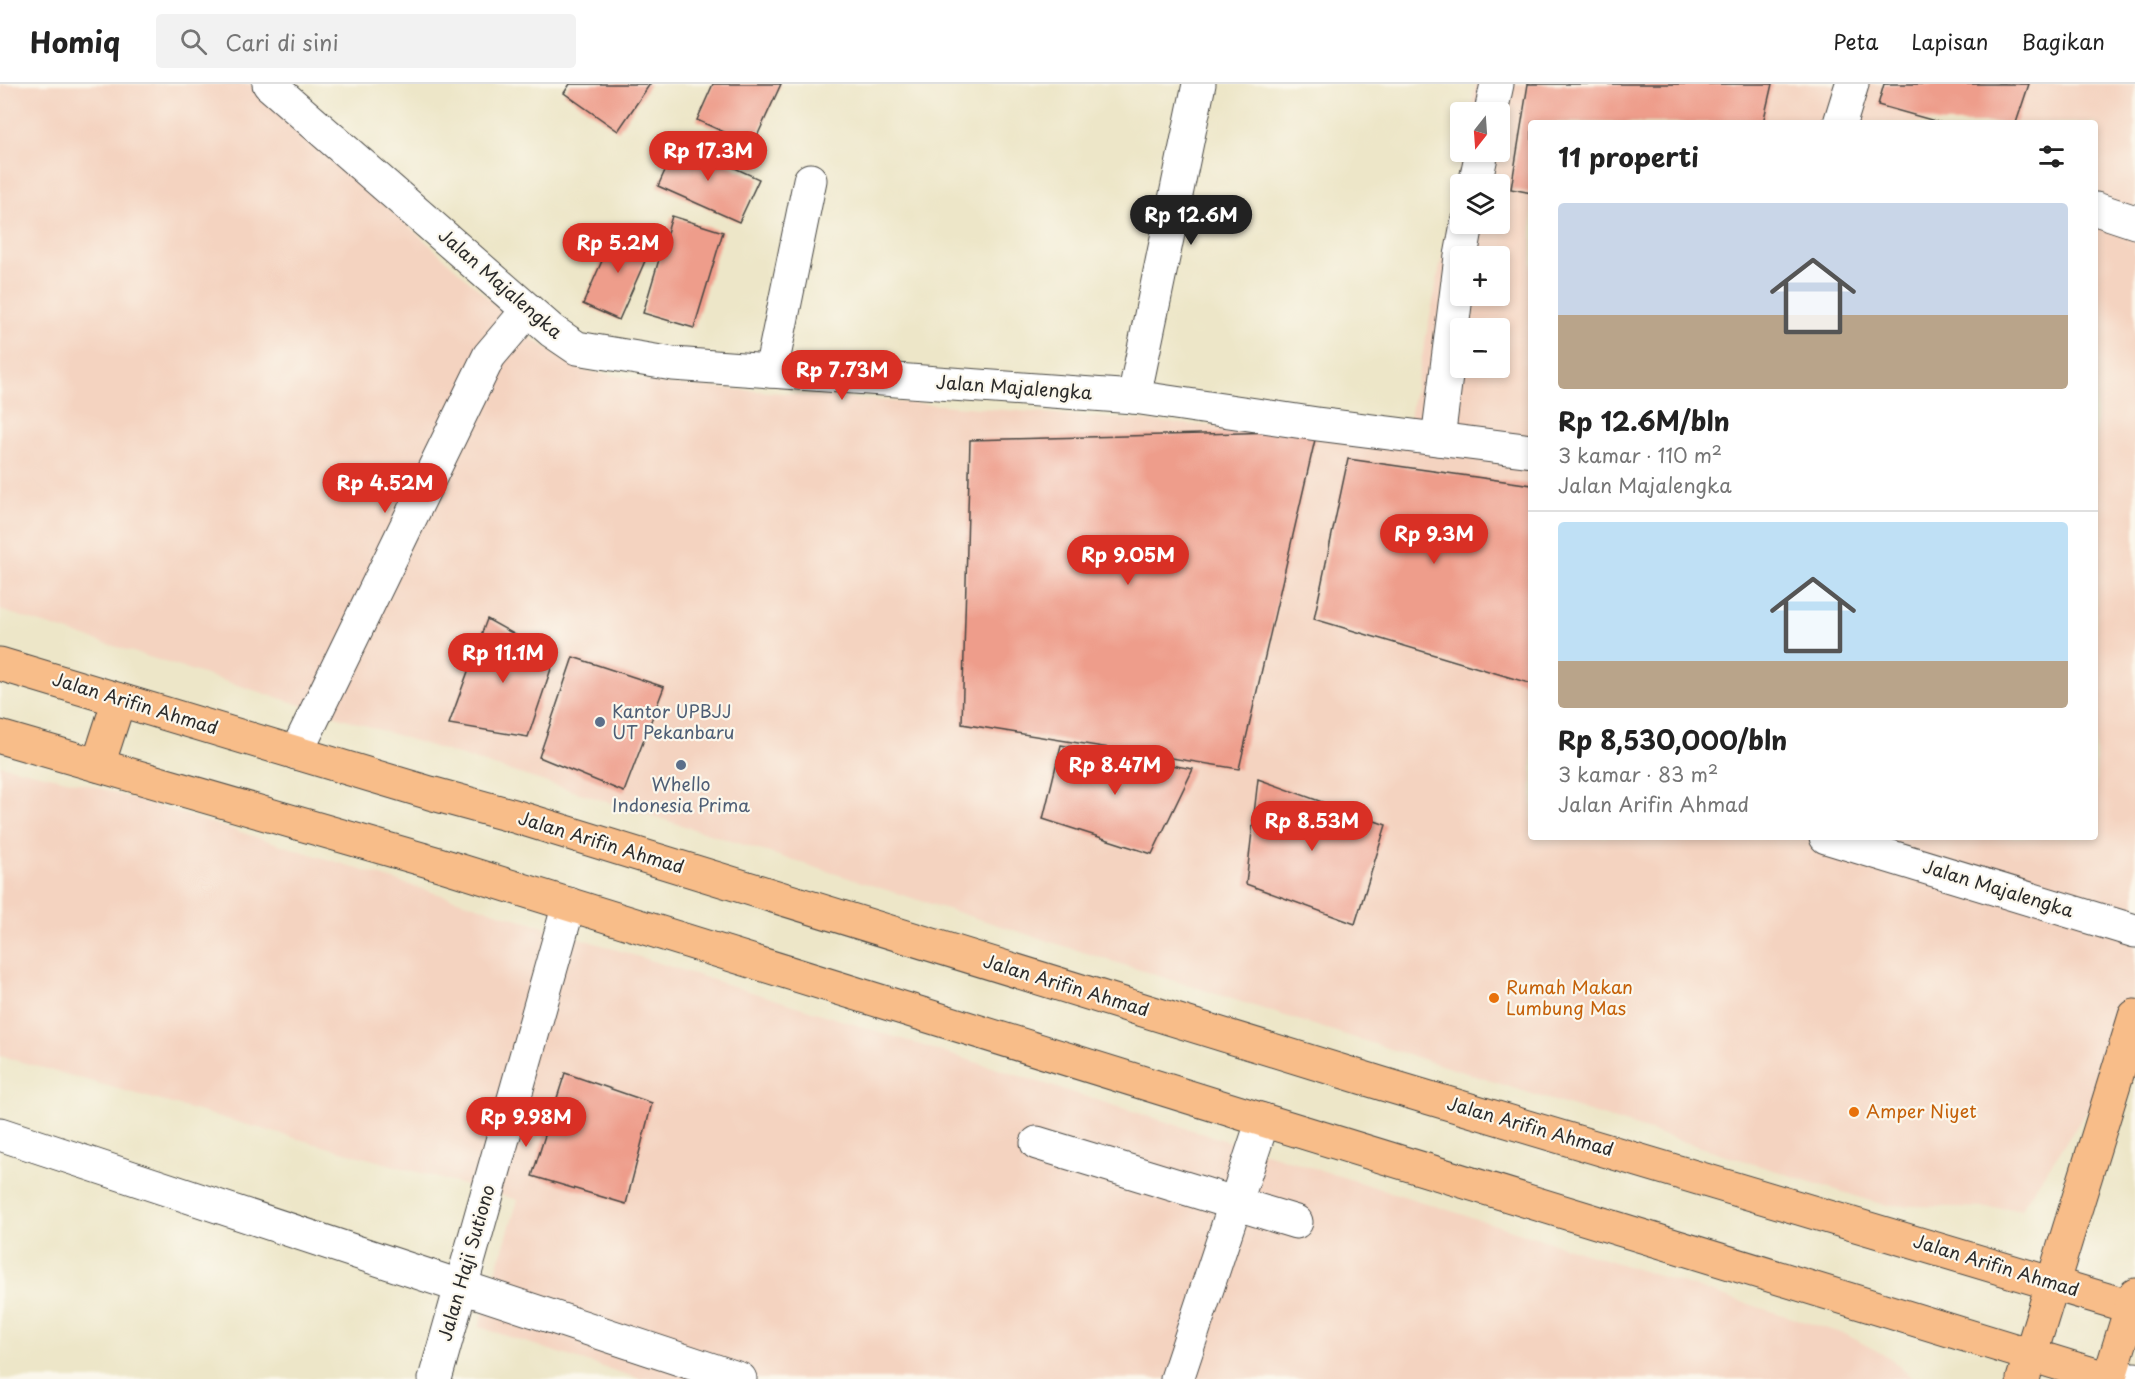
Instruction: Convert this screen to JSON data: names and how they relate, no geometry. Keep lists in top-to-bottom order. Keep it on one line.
{"streets":{"main road":["Jalan Arifin Ahmad"],"street":["Jalan Majalengka","Jalan Haji Sutiono"]},"places":["Kantor UPBJJ UT Pekanbaru","Whello Indonesia Prima","Rumah Makan Lumbung Mas","Amper Niyet"],"north":"bottom","page":{"header":"Homiq","search":"Cari di sini","nav":["Peta","Lapisan","Bagikan"],"map_buttons":["+","−"],"heading":"11 properti","price":["Rp 17.3M","Rp 12.6M","Rp 5.2M","Rp 7.73M","Rp 4.52M","Rp 9.3M","Rp 9.05M","Rp 11.1M","Rp 8.47M","Rp 8.53M","Rp 9.98M"],"list":[{"name":"Rp 12.6M/bln","note":"3 kamar · 110 m² · Jalan Majalengka"},{"name":"Rp 8,530,000/bln","note":"3 kamar · 83 m² · Jalan Arifin Ahmad"}]}}
